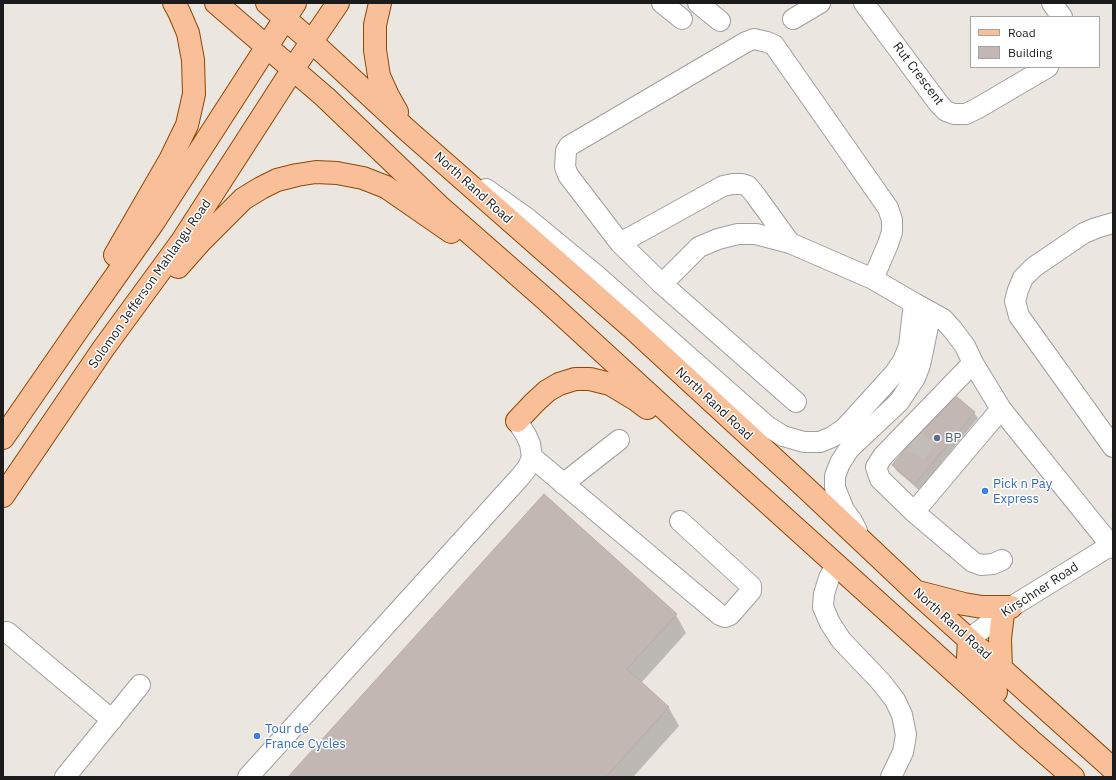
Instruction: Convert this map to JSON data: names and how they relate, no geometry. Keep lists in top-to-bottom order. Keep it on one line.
{"streets":{"main road":["North Rand Road","Solomon Jefferson Mahlangu Road"],"street":["Rut Crescent","Kirschner Road"]},"crossings":[["North Rand Road","Solomon Jefferson Mahlangu Road"],["North Rand Road","Kirschner Road"]],"places":["BP","Pick n Pay Express","Tour de France Cycles"],"legend":["Road","Building"]}
